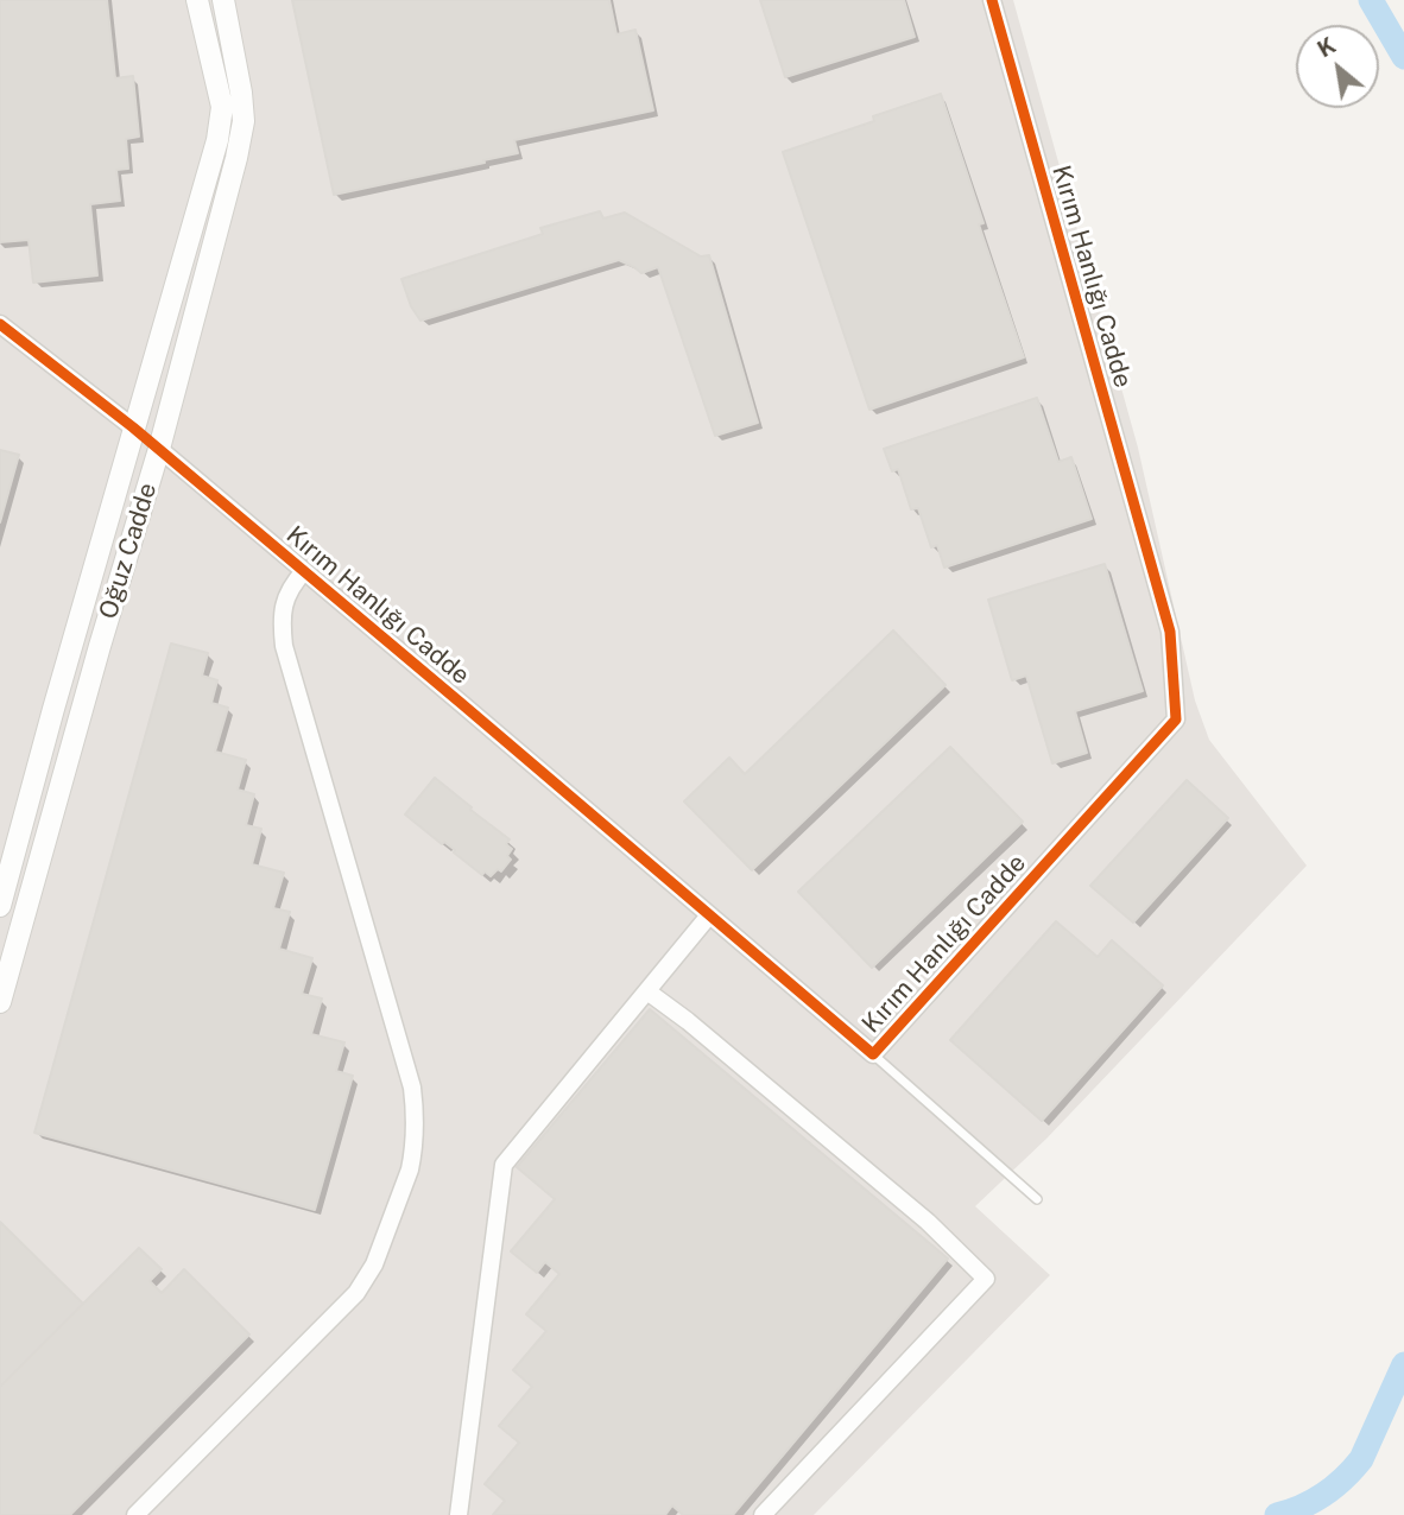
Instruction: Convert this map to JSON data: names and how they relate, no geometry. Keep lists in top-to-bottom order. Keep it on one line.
{"streets":{"street":["Kırım Hanlığı Cadde","Oğuz Cadde"]},"crossings":[["Kırım Hanlığı Cadde","Oğuz Cadde"]],"north":"top left"}
